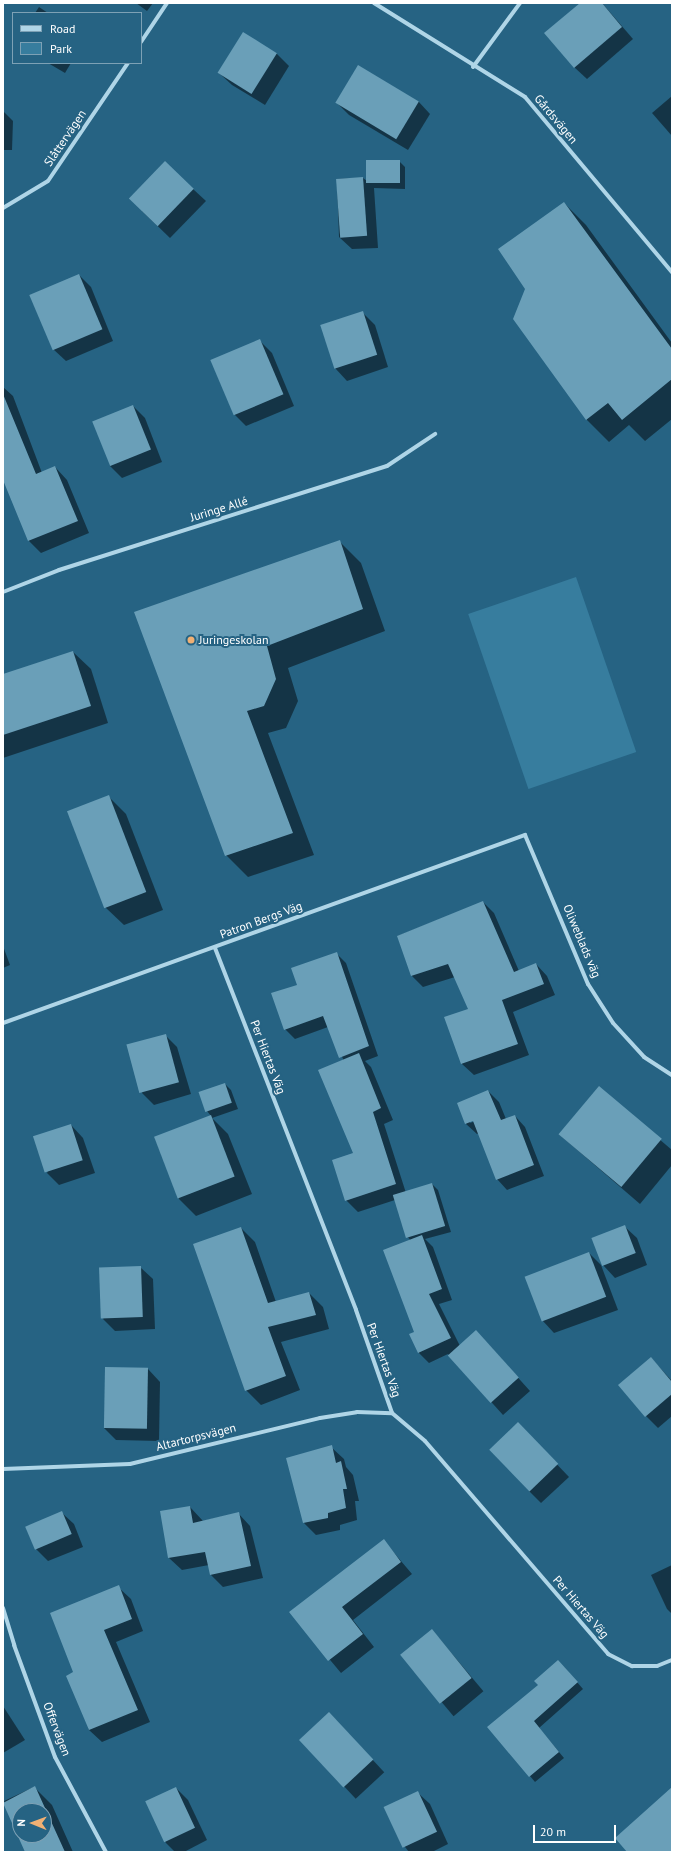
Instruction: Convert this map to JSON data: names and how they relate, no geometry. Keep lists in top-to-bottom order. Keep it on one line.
{"streets":{"street":["Gårdsvägen","Slåttervägen","Juringe Allé","Patron Bergs Väg","Oliweblads väg","Per Hiertas Väg","Altartorpsvägen","Offervägen"]},"crossings":[["Patron Bergs Väg","Oliweblads väg"],["Patron Bergs Väg","Per Hiertas Väg"],["Per Hiertas Väg","Altartorpsvägen"]],"places":["Juringeskolan"],"legend":["Road","Park"],"scale_bar":"20 m","north":"left"}
